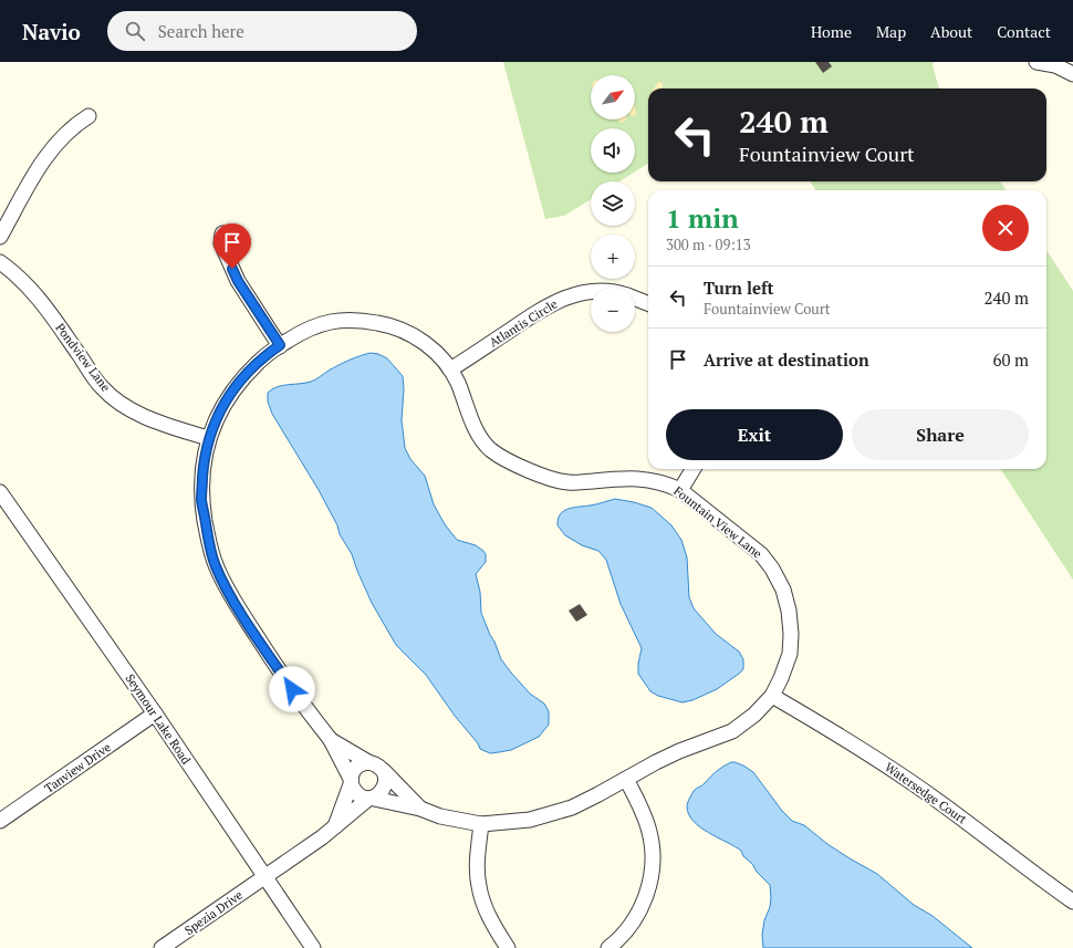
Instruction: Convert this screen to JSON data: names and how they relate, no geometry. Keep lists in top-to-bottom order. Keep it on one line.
{"streets":{"street":["Atlantis Circle","Pondview Lane","Fountain View Lane","Seymour Lake Road","Tanview Drive","Watersedge Court","Spezia Drive"]},"crossings":[["Atlantis Circle","Fountain View Lane"],["Pondview Lane","Fountain View Lane"],["Fountain View Lane","Watersedge Court"],["Seymour Lake Road","Tanview Drive"],["Seymour Lake Road","Spezia Drive"]],"north":"top right","page":{"header":"Navio","search":"Search here","nav":["Home","Map","About","Contact"],"map_buttons":["+","−"],"turn":["240 m","Fountainview Court"],"heading":["1 min","300 m · 09:13"],"list":[{"name":"Turn left","note":"Fountainview Court","value":"240 m"},{"name":"Arrive at destination","value":"60 m"}],"buttons":["Exit","Share"]}}
